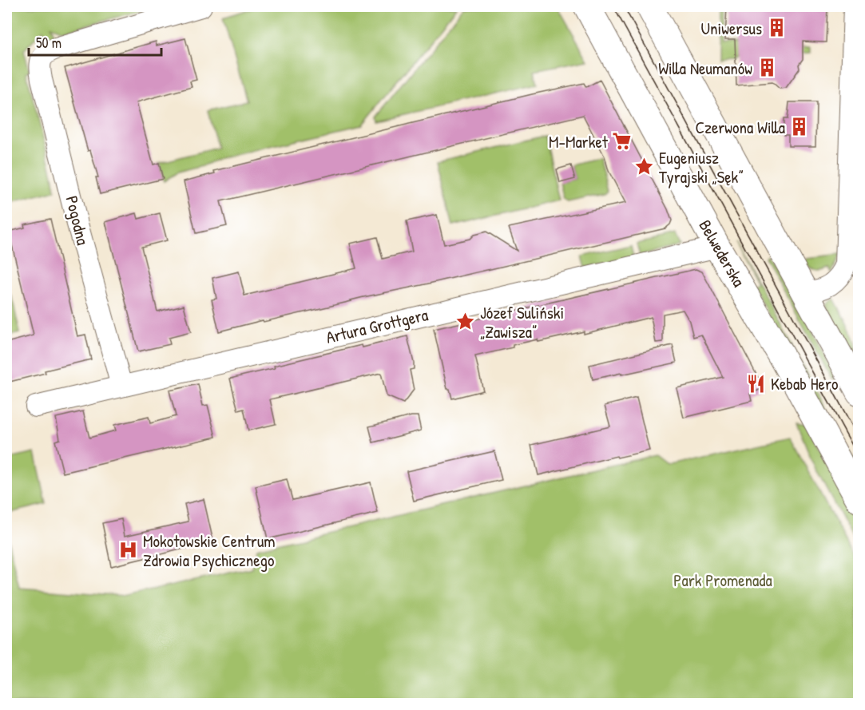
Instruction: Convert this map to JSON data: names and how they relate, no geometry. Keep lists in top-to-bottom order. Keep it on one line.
{"streets":{"main road":["Belwederska"],"street":["Pogodna","Artura Grottgera"]},"crossings":[["Pogodna","Artura Grottgera"],["Belwederska","Artura Grottgera"]],"parks":["Park Promenada"],"places":{"building":["Uniwersus","Willa Neumanów","Czerwona Willa"],"supermarket":["M-Market"],"place":["Eugeniusz Tyrajski „Sęk”","Józef Suliński „Zawisza”"],"restaurant":["Kebab Hero"],"hospital":["Mokotowskie Centrum Zdrowia Psychicznego"]},"scale_bar":"50 m"}
